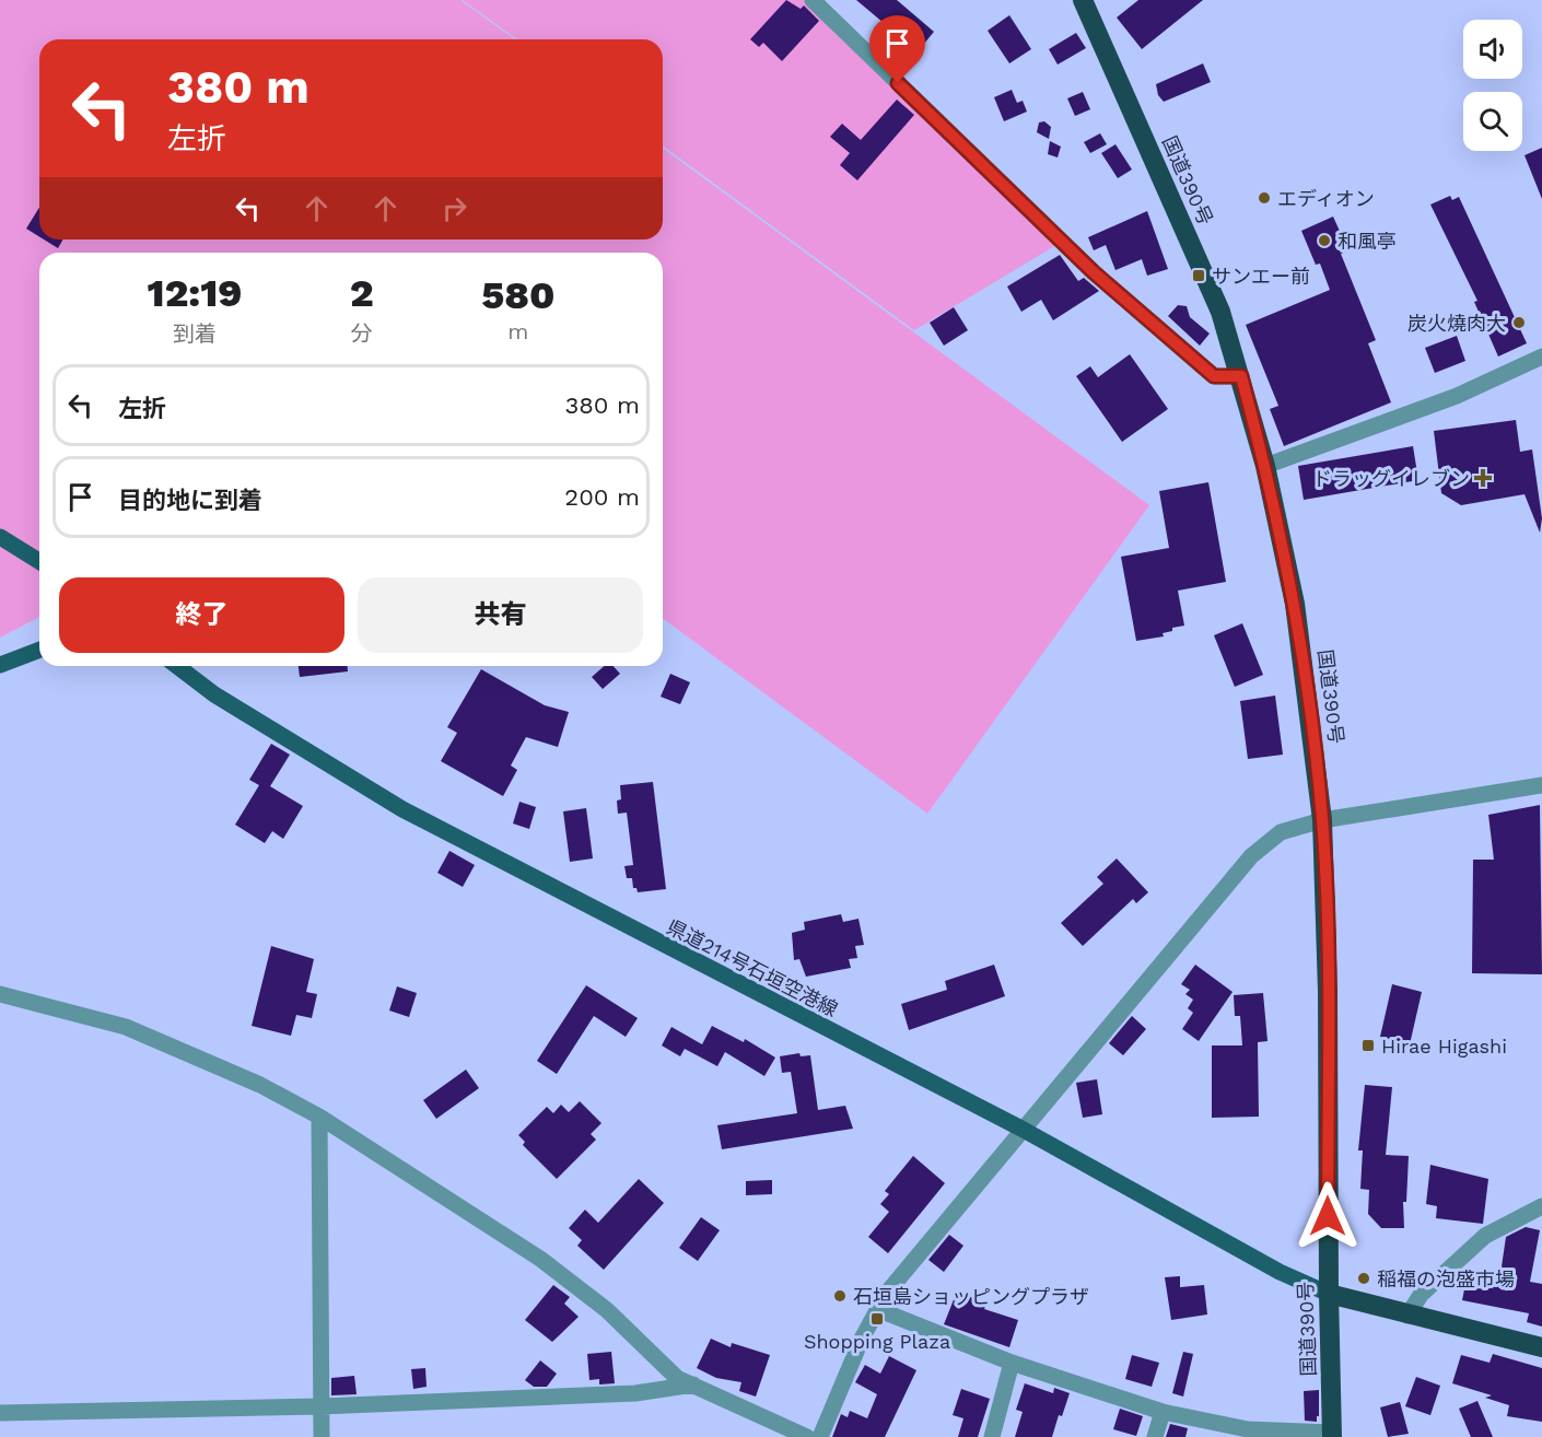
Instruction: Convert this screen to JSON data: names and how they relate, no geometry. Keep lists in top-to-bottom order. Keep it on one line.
{"streets":{"highway":["国道390号"],"main road":["県道214号石垣空港線"]},"crossings":[["国道390号","県道214号石垣空港線"]],"places":{"other":["エディオン","和風亭","炭火燒肉大","稲福の泡盛市場","石垣島ショッピングプラザ"],"transit":["サンエー前","Hirae Higashi","Shopping Plaza"],"health":["ドラッグイレブン"]},"page":{"turn":["380 m","左折"],"eta":["12:19","到着","2","分","580","m"],"list":[{"name":"左折","value":"380 m"},{"name":"目的地に到着","value":"200 m"}],"buttons":["終了","共有"]}}
